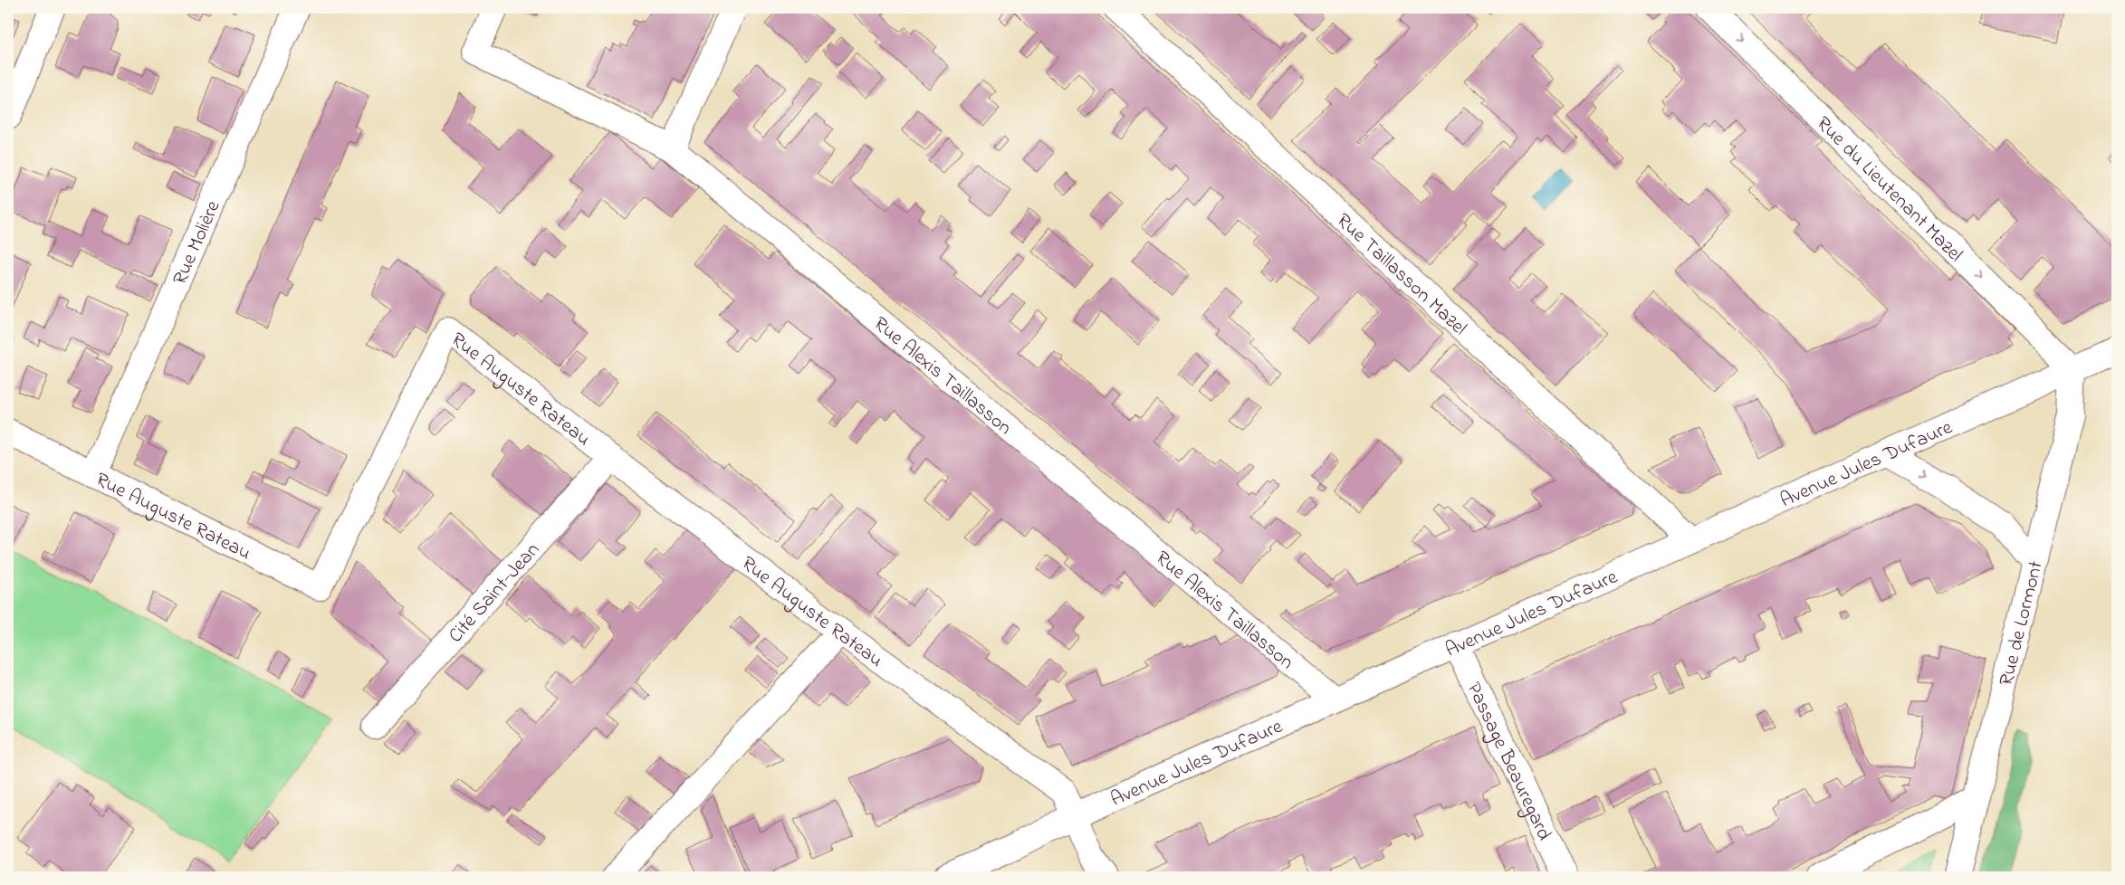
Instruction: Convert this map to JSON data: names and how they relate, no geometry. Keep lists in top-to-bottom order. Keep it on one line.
{"streets":{"street":["Rue du Lieutenant Mazel","Rue Molière","Rue Taillasson Mazel","Rue Alexis Taillasson","Rue Auguste Rateau","Avenue Jules Dufaure","Cité Saint-Jean","Rue de Lormont","Passage Beauregard"]},"crossings":[["Rue du Lieutenant Mazel","Avenue Jules Dufaure"],["Rue du Lieutenant Mazel","Rue de Lormont"],["Rue Molière","Rue Auguste Rateau"],["Rue Taillasson Mazel","Avenue Jules Dufaure"],["Rue Alexis Taillasson","Avenue Jules Dufaure"],["Rue Auguste Rateau","Avenue Jules Dufaure"],["Rue Auguste Rateau","Cité Saint-Jean"],["Avenue Jules Dufaure","Rue de Lormont"],["Avenue Jules Dufaure","Passage Beauregard"]],"one_way":["Rue du Lieutenant Mazel"]}
